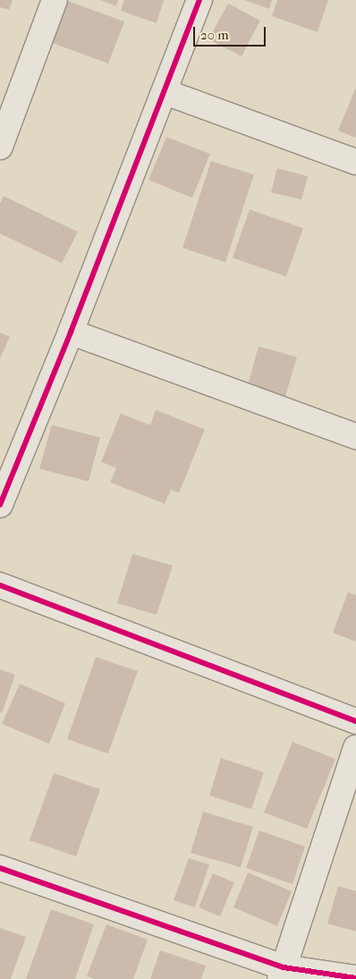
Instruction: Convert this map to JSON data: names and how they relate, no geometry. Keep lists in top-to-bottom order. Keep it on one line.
{"scale_bar":"20 m"}
